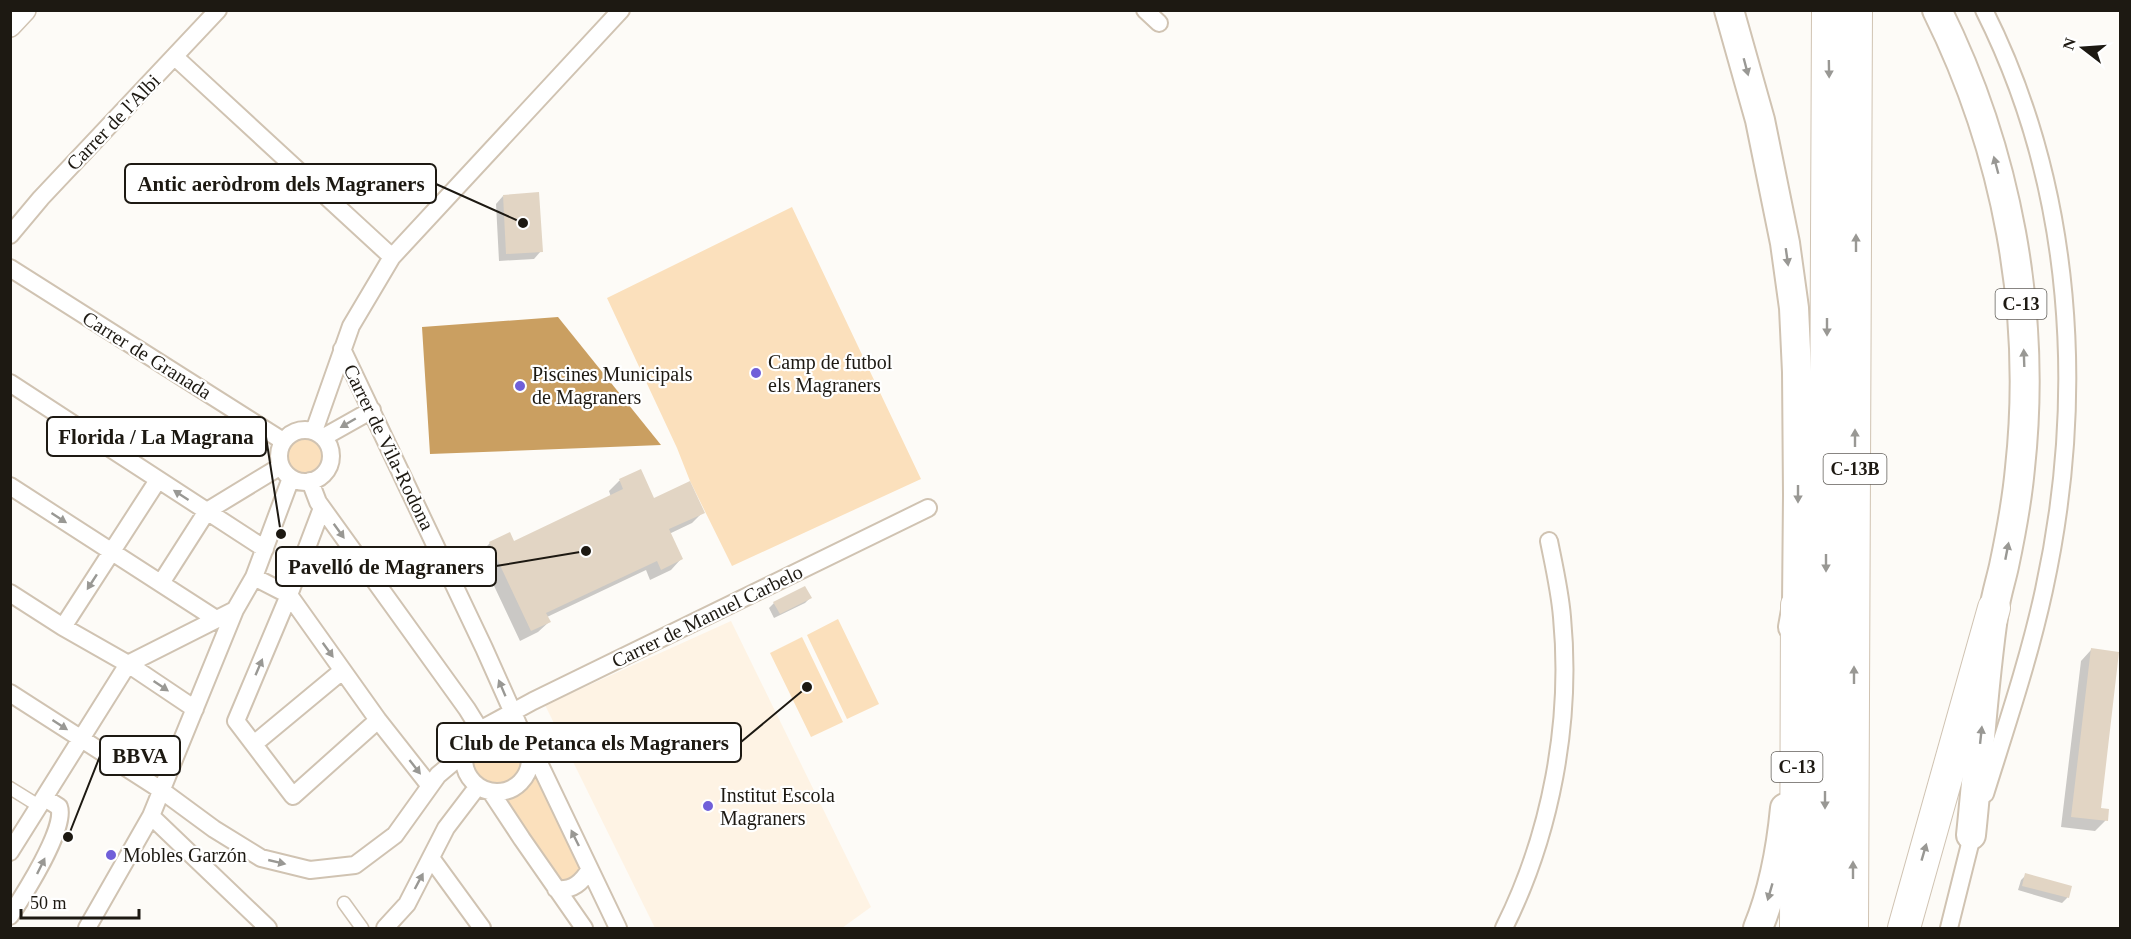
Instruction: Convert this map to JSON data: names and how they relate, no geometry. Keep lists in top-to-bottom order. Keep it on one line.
{"streets":{"highway":["C-13","C-13B"],"street":["Carrer de l'Albi","Carrer de Granada","Carrer de Vila-Rodona","Carrer de Manuel Carbelo"]},"crossings":[["Carrer de Granada","Carrer de Vila-Rodona"],["Carrer de Vila-Rodona","Carrer de Manuel Carbelo"]],"places":["Antic aeròdrom dels Magraners","Camp de futbol els Magraners","Piscines Municipals de Magraners","Florida / La Magrana","Pavelló de Magraners","Club de Petanca els Magraners","Institut Escola Magraners","BBVA","Mobles Garzón"],"scale_bar":"50 m","north":"left"}
